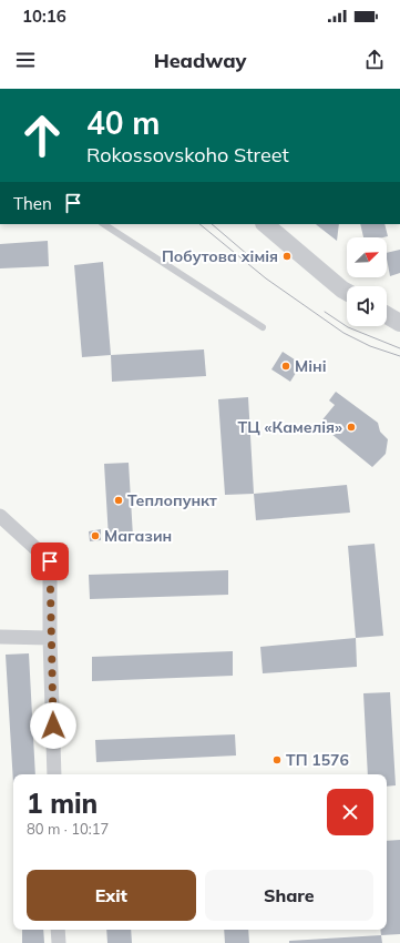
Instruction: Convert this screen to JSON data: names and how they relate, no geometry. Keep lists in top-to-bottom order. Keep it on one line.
{"places":["Побутова хімія","Міні","ТЦ «Камелія»","Теплопункт","Магазин","ТП 1576"],"north":"top right","page":{"status":"10:16","header":"Headway","turn":["40 m","Rokossovskoho Street"],"then":"Then","heading":["1 min","80 m · 10:17"],"buttons":["Exit","Share"]}}
